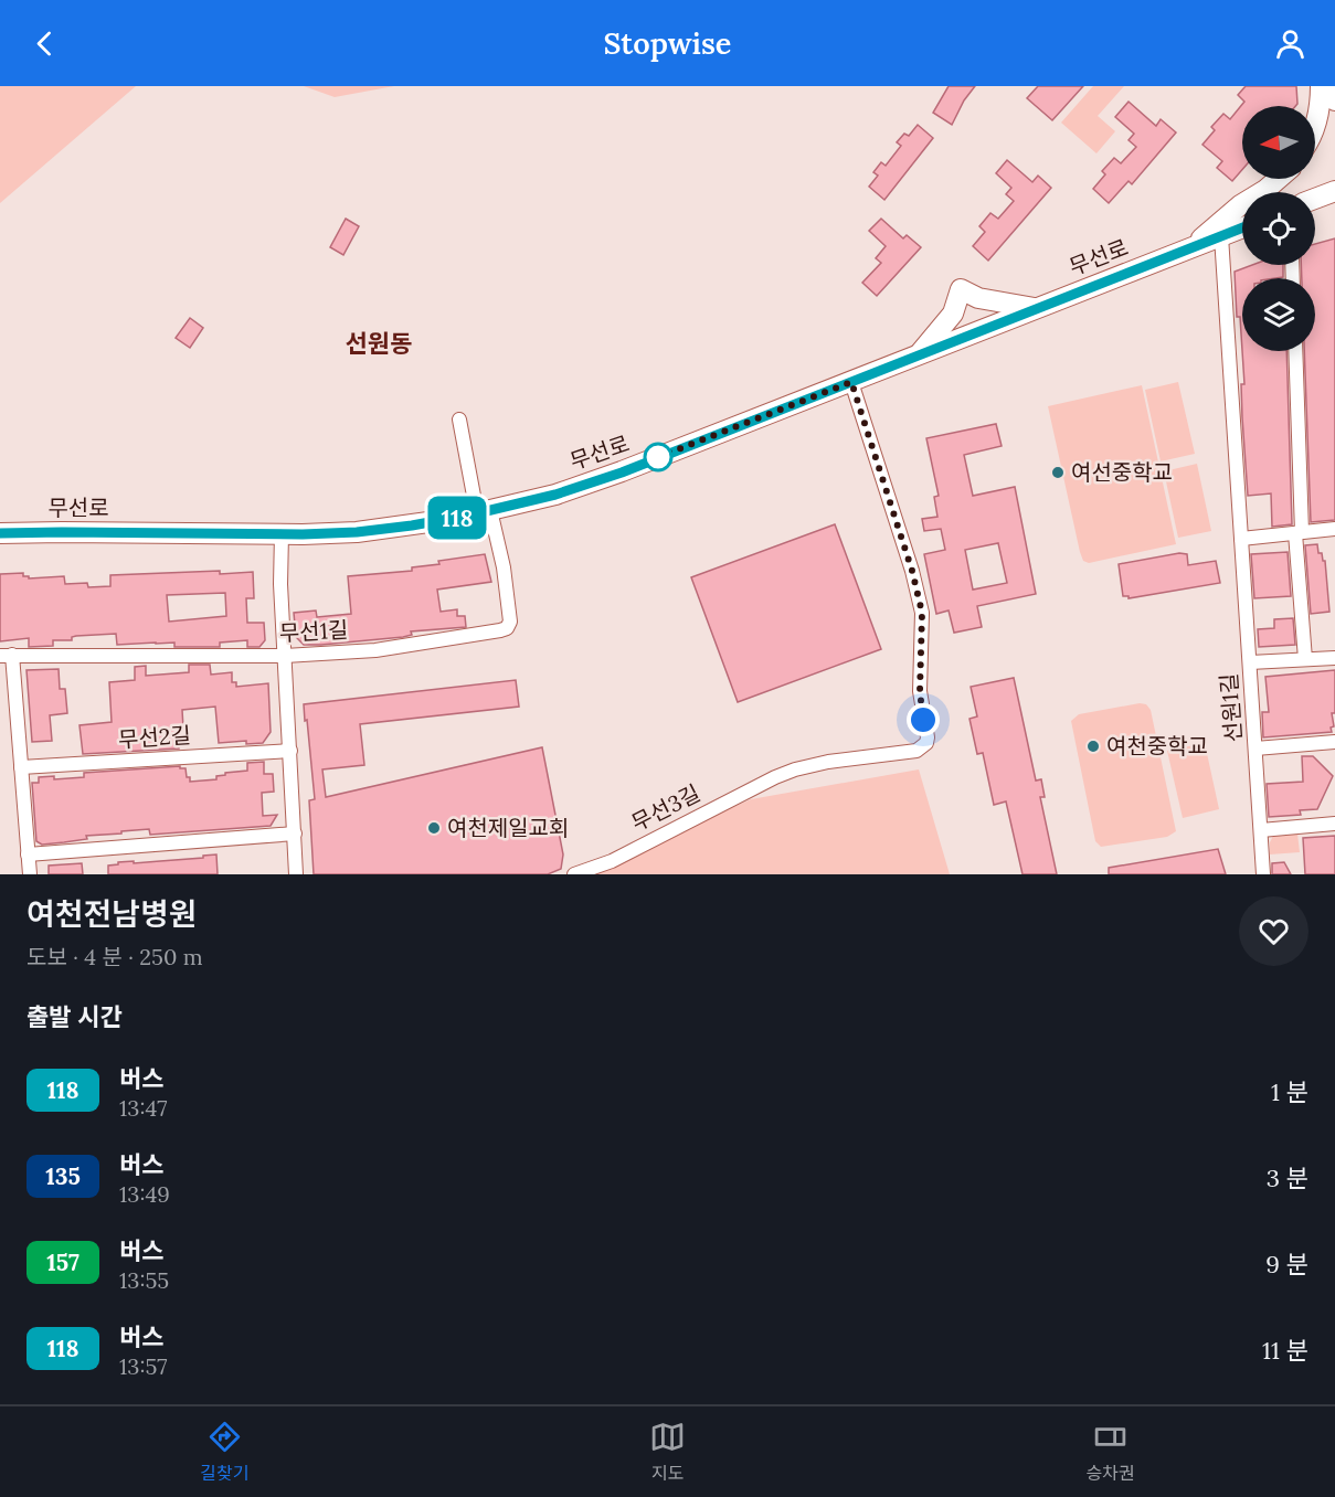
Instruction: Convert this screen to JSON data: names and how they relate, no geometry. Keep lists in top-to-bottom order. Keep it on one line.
{"streets":{"street":["무선로","무선1길","선원1길","무선2길","무선3길"]},"crossings":[["무선로","무선1길"],["무선로","선원1길"],["무선로","무선3길"]],"districts":["선원동"],"places":["여선중학교","여천중학교","여천제일교회"],"lines":["bus line 118"],"north":"left","page":{"header":"Stopwise","on_map":"118","heading":[["여천전남병원","도보 · 4 분 · 250 m"],"출발 시간"],"list":[{"mark":"118","name":"버스","note":"13:47","value":"1 분"},{"mark":"135","name":"버스","note":"13:49","value":"3 분"},{"mark":"157","name":"버스","note":"13:55","value":"9 분"},{"mark":"118","name":"버스","note":"13:57","value":"11 분"}],"tabs":["길찾기","지도","승차권"]}}
